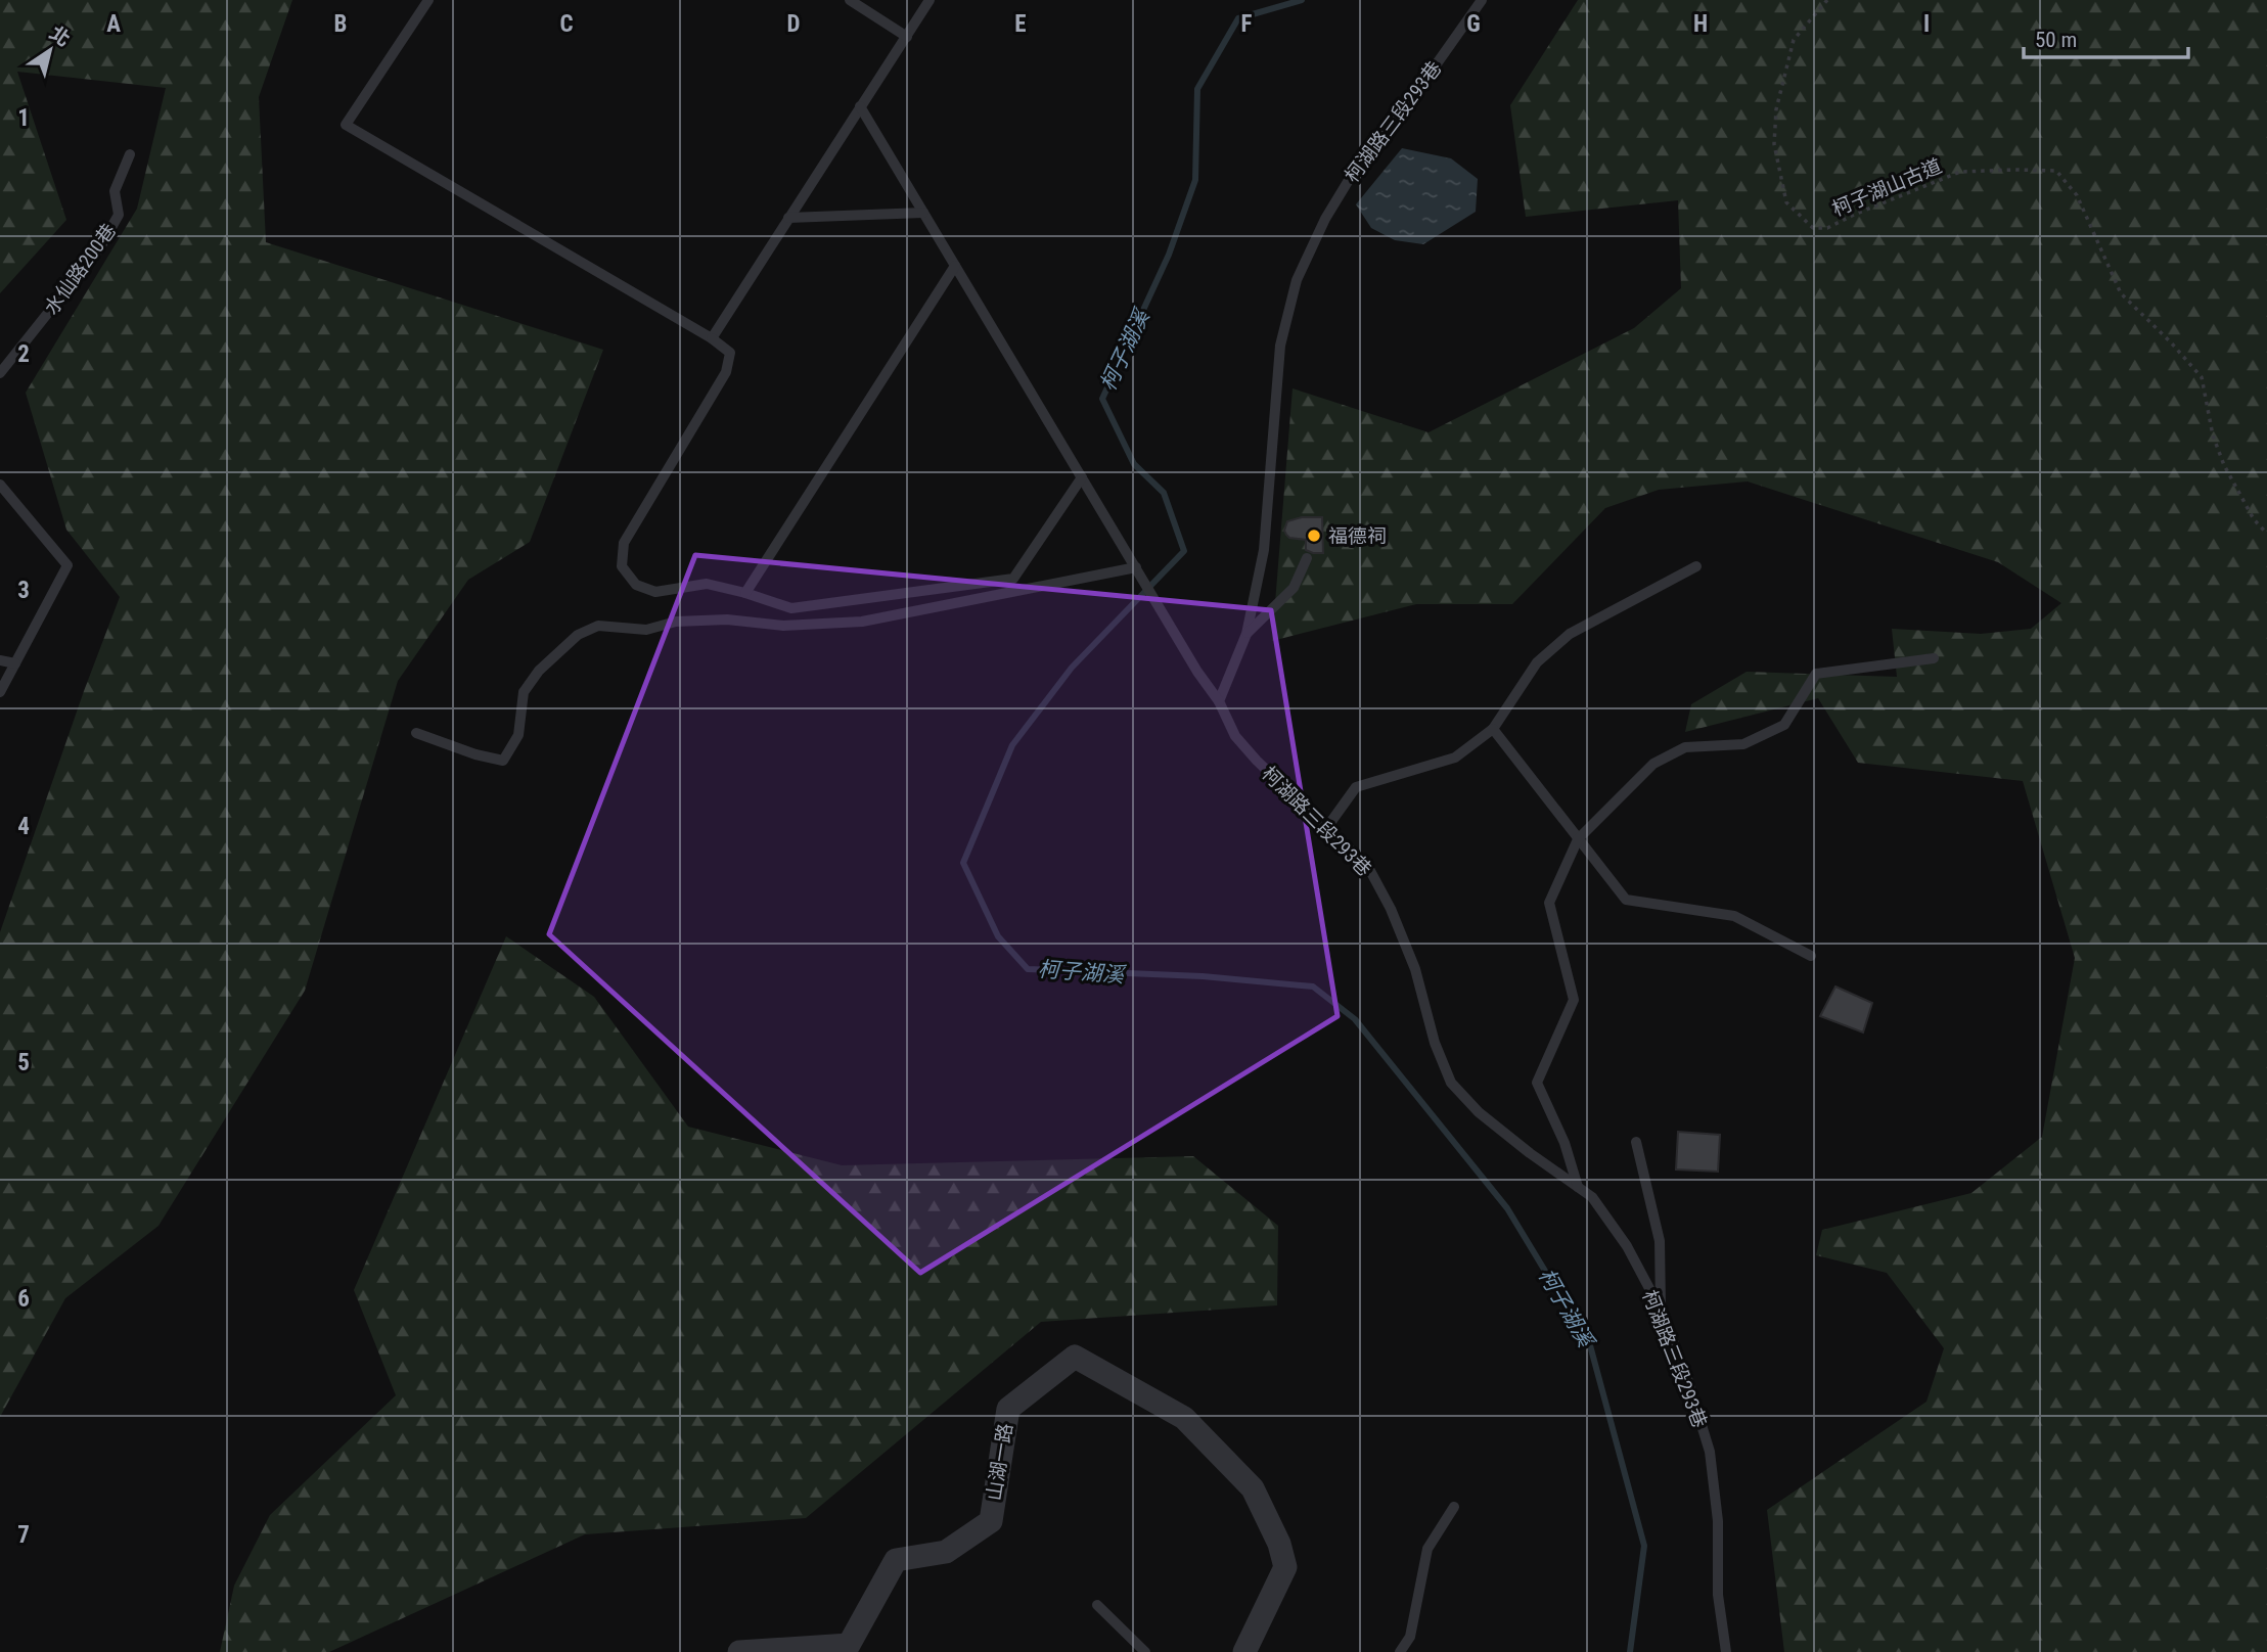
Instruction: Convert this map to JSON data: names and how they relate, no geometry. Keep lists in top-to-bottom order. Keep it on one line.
{"streets":{"street":["山湖一路"],"lane":["柯湖路三段293巷","水仙路200巷"],"path":["柯子湖山古道"]},"water":["柯子湖溪"],"places":["福德祠"],"scale_bar":"50 m","north":"top right","grid":{"columns":["A","B","C","D","E","F","G","H","I"],"rows":["1","2","3","4","5","6","7"]}}
